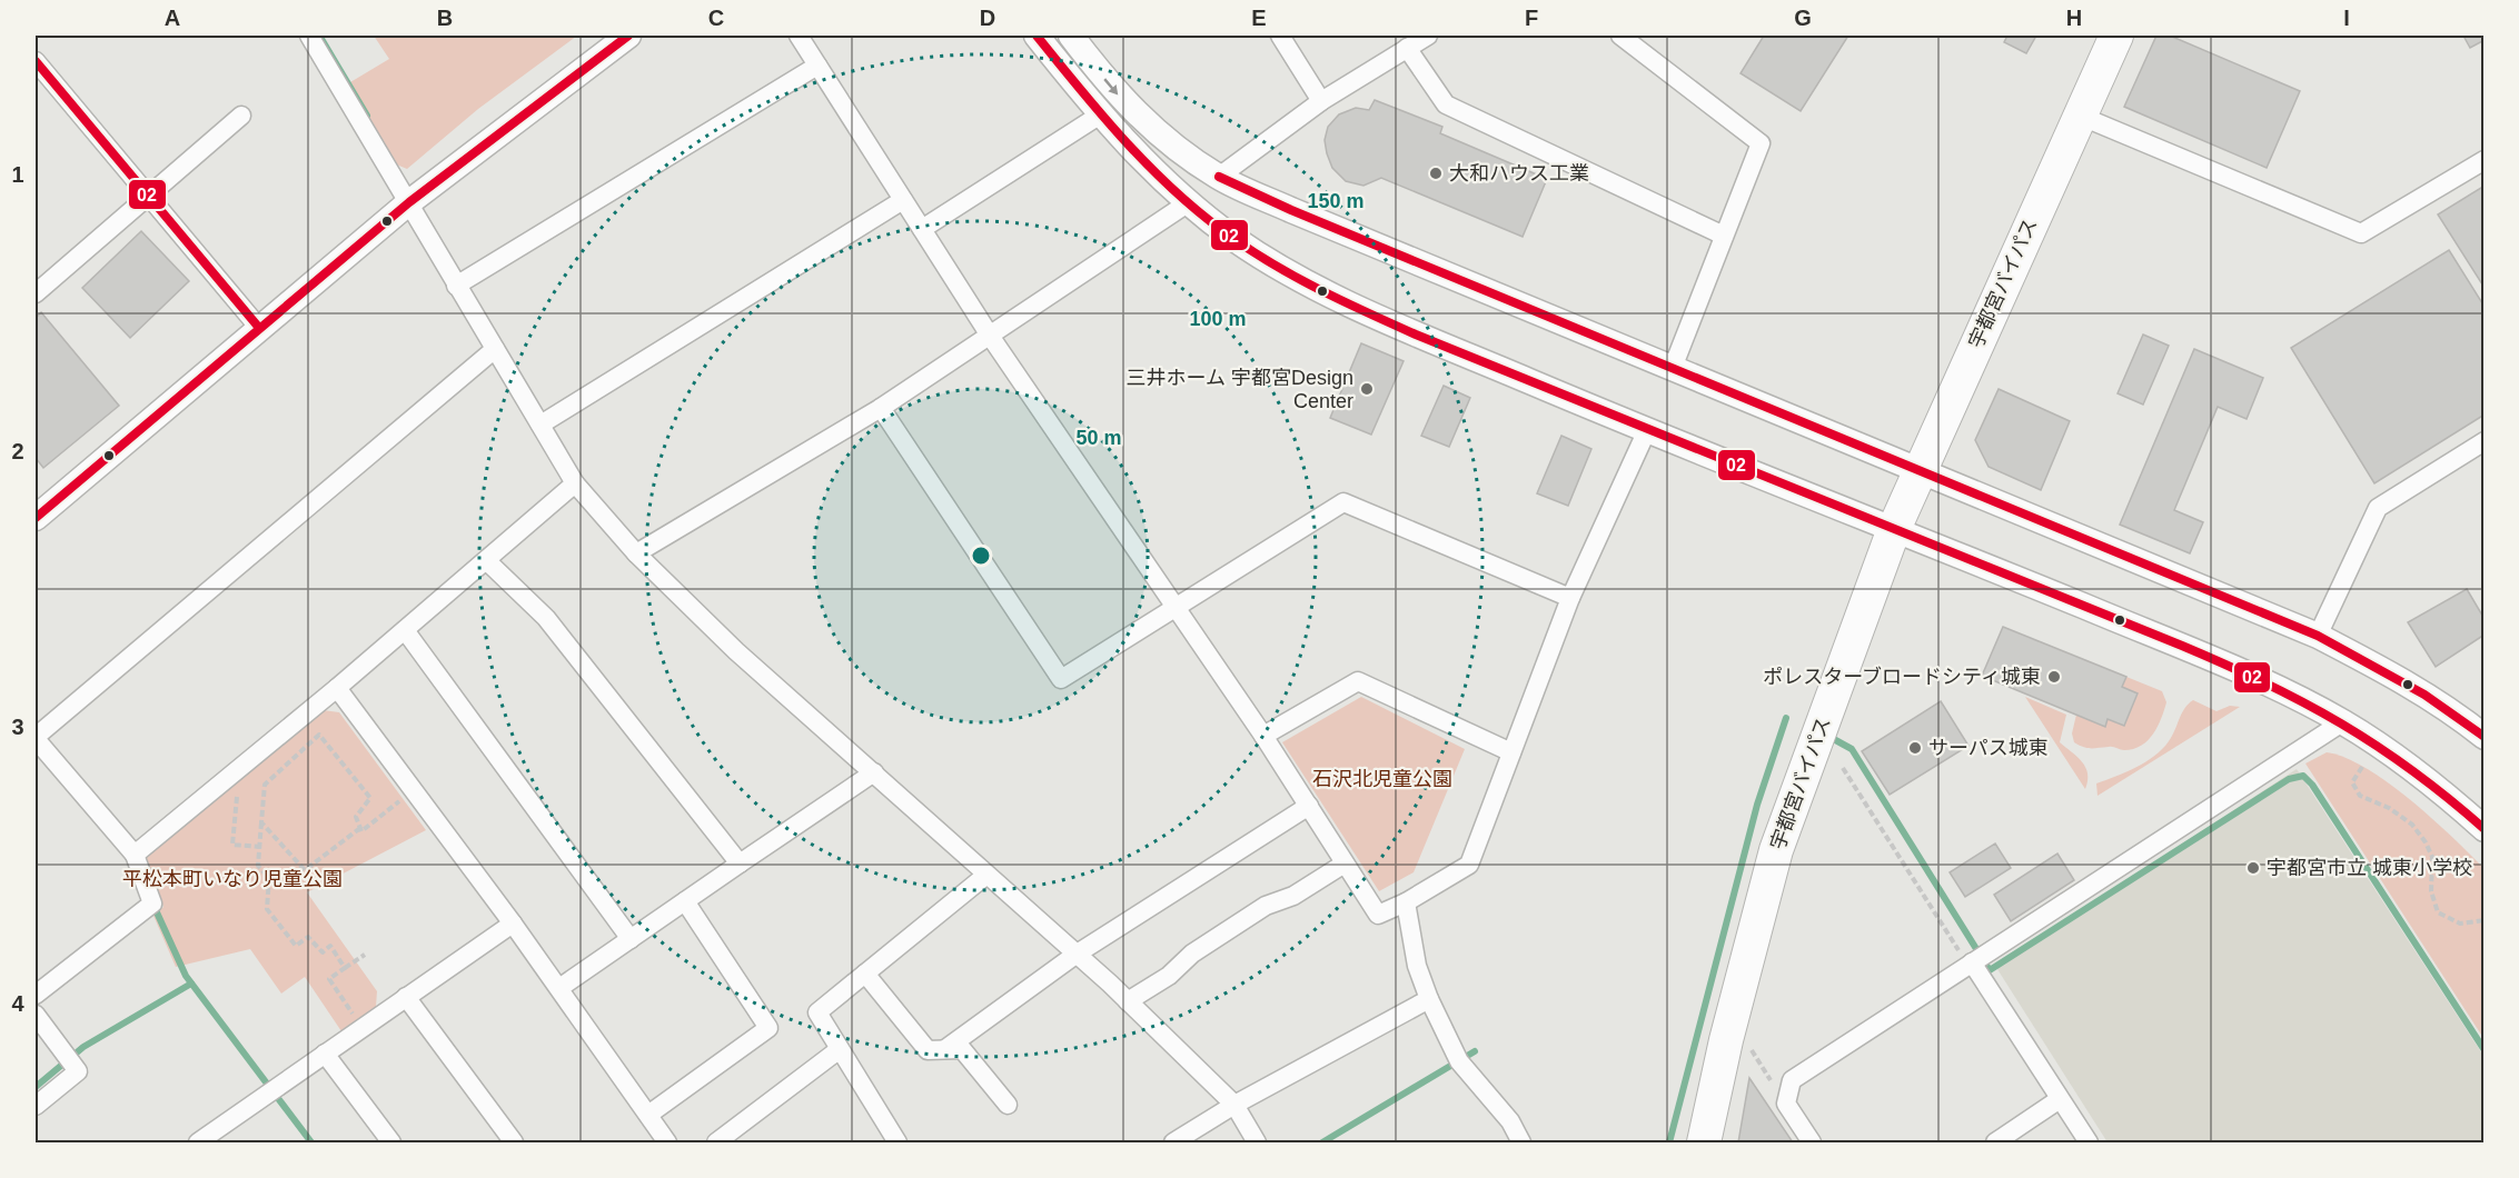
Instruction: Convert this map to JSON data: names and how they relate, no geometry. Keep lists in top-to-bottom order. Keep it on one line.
{"streets":{"highway":["宇都宮バイパス"]},"parks":["石沢北児童公園","平松本町いなり児童公園"],"places":["大和ハウス工業","三井ホーム 宇都宮Design Center","ポレスターブロードシティ城東","サーパス城東","宇都宮市立 城東小学校"],"lines":["transit line 02"],"grid":{"columns":["A","B","C","D","E","F","G","H","I"],"rows":["1","2","3","4"]},"rings":["150 m","100 m","50 m"]}
